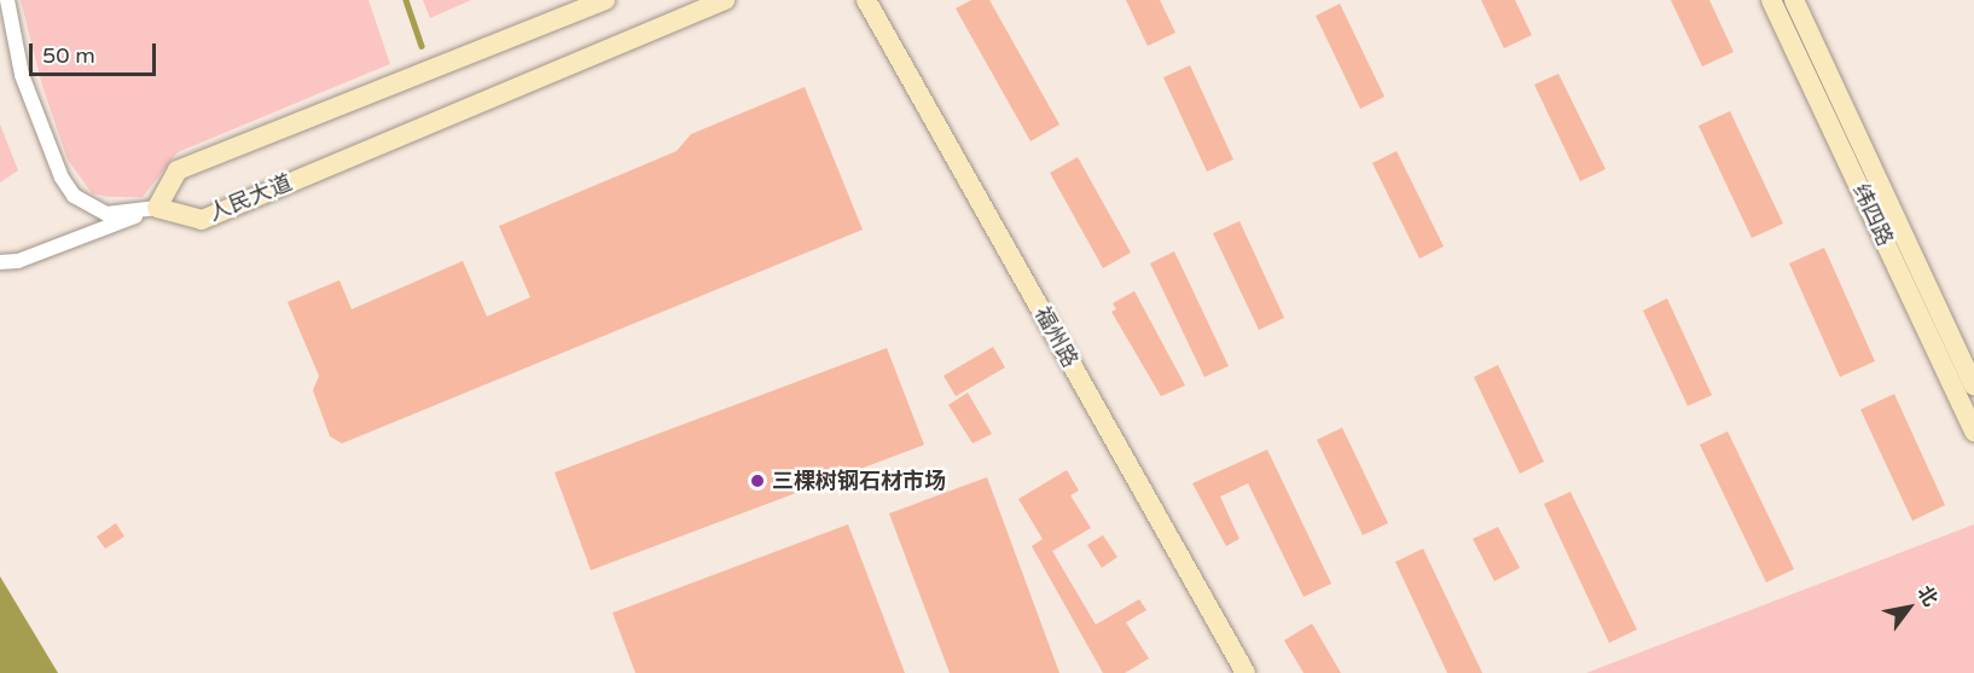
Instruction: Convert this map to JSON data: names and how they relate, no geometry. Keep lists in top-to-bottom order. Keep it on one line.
{"streets":{"street":["人民大道","纬四路","福州路"]},"places":["三棵树钢石材市场"],"scale_bar":"50 m","north":"top right"}
